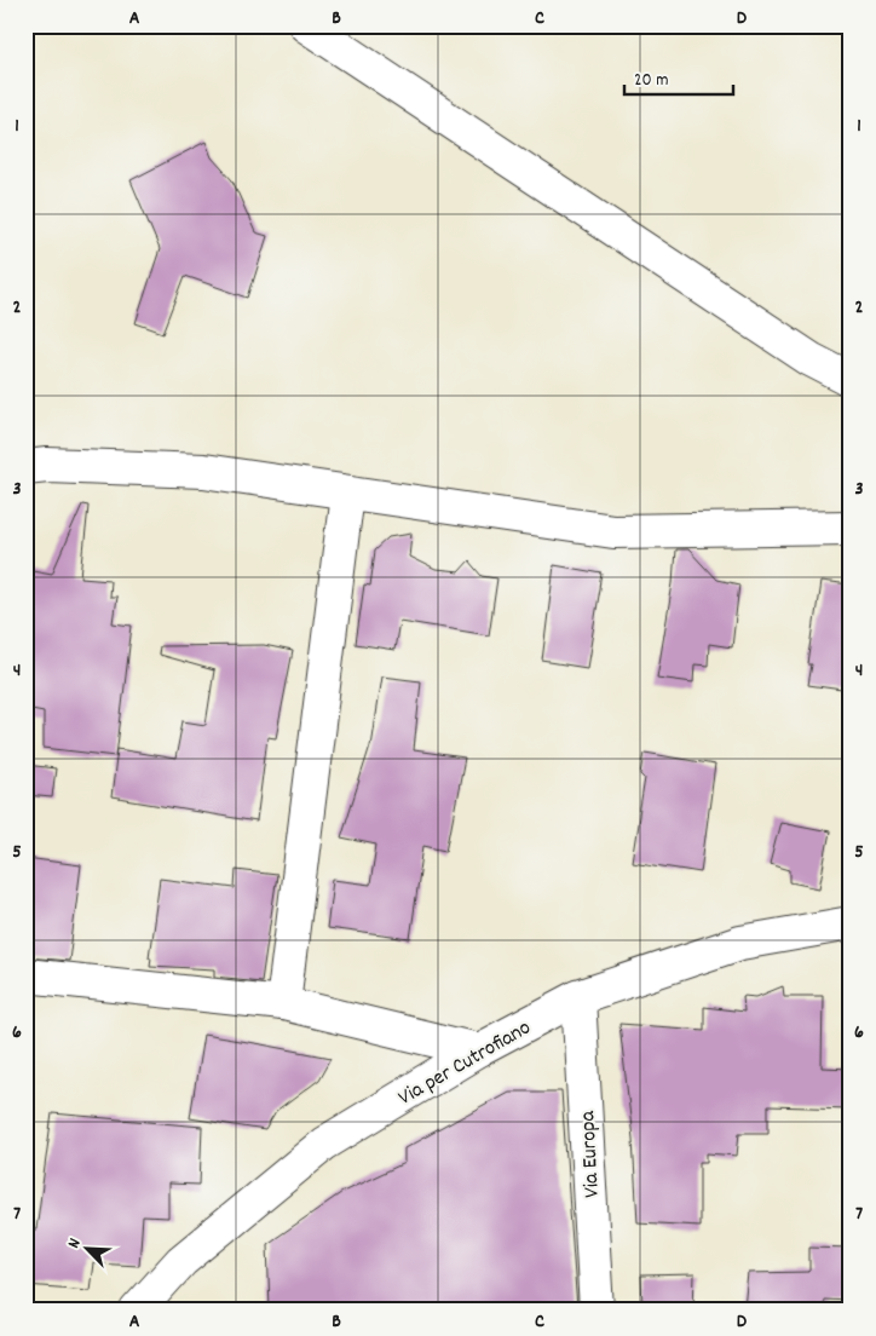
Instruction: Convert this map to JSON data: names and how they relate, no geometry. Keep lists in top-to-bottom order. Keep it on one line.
{"streets":{"street":["Via per Cutrofiano","Via Europa"]},"crossings":[["Via per Cutrofiano","Via Europa"]],"scale_bar":"20 m","north":"top left","grid":{"columns":["A","B","C","D"],"rows":["1","2","3","4","5","6","7"]}}
